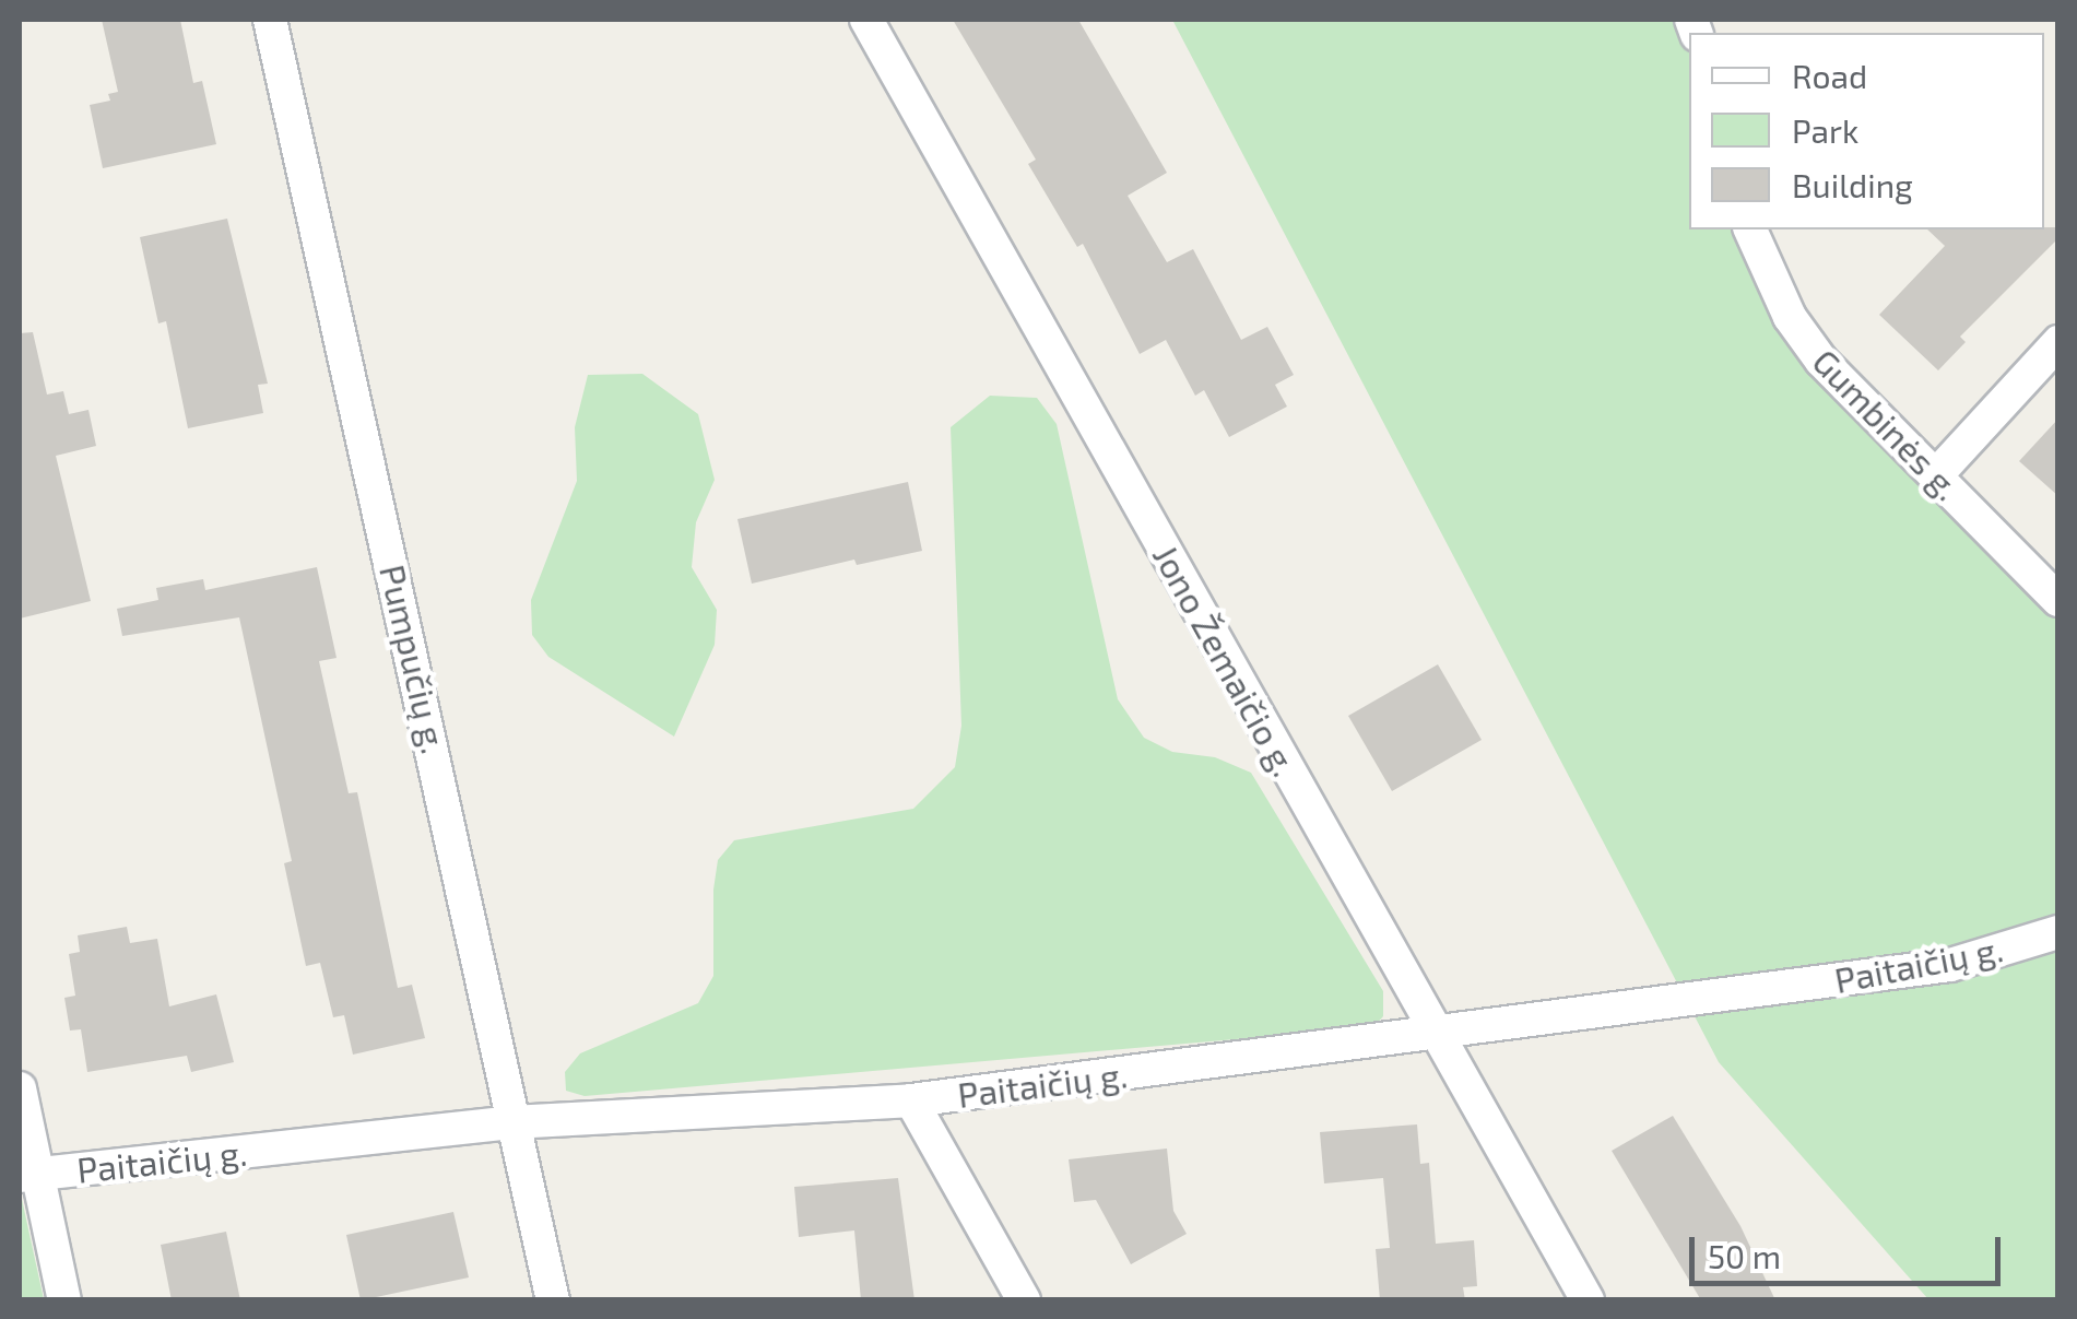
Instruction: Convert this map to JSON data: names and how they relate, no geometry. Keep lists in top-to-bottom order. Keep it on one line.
{"streets":{"street":["Gumbinės g.","Pumpučių g.","Jono Žemaičio g.","Paitaičių g."]},"crossings":[["Pumpučių g.","Paitaičių g."],["Jono Žemaičio g.","Paitaičių g."]],"legend":["Road","Park","Building"],"scale_bar":"50 m"}
